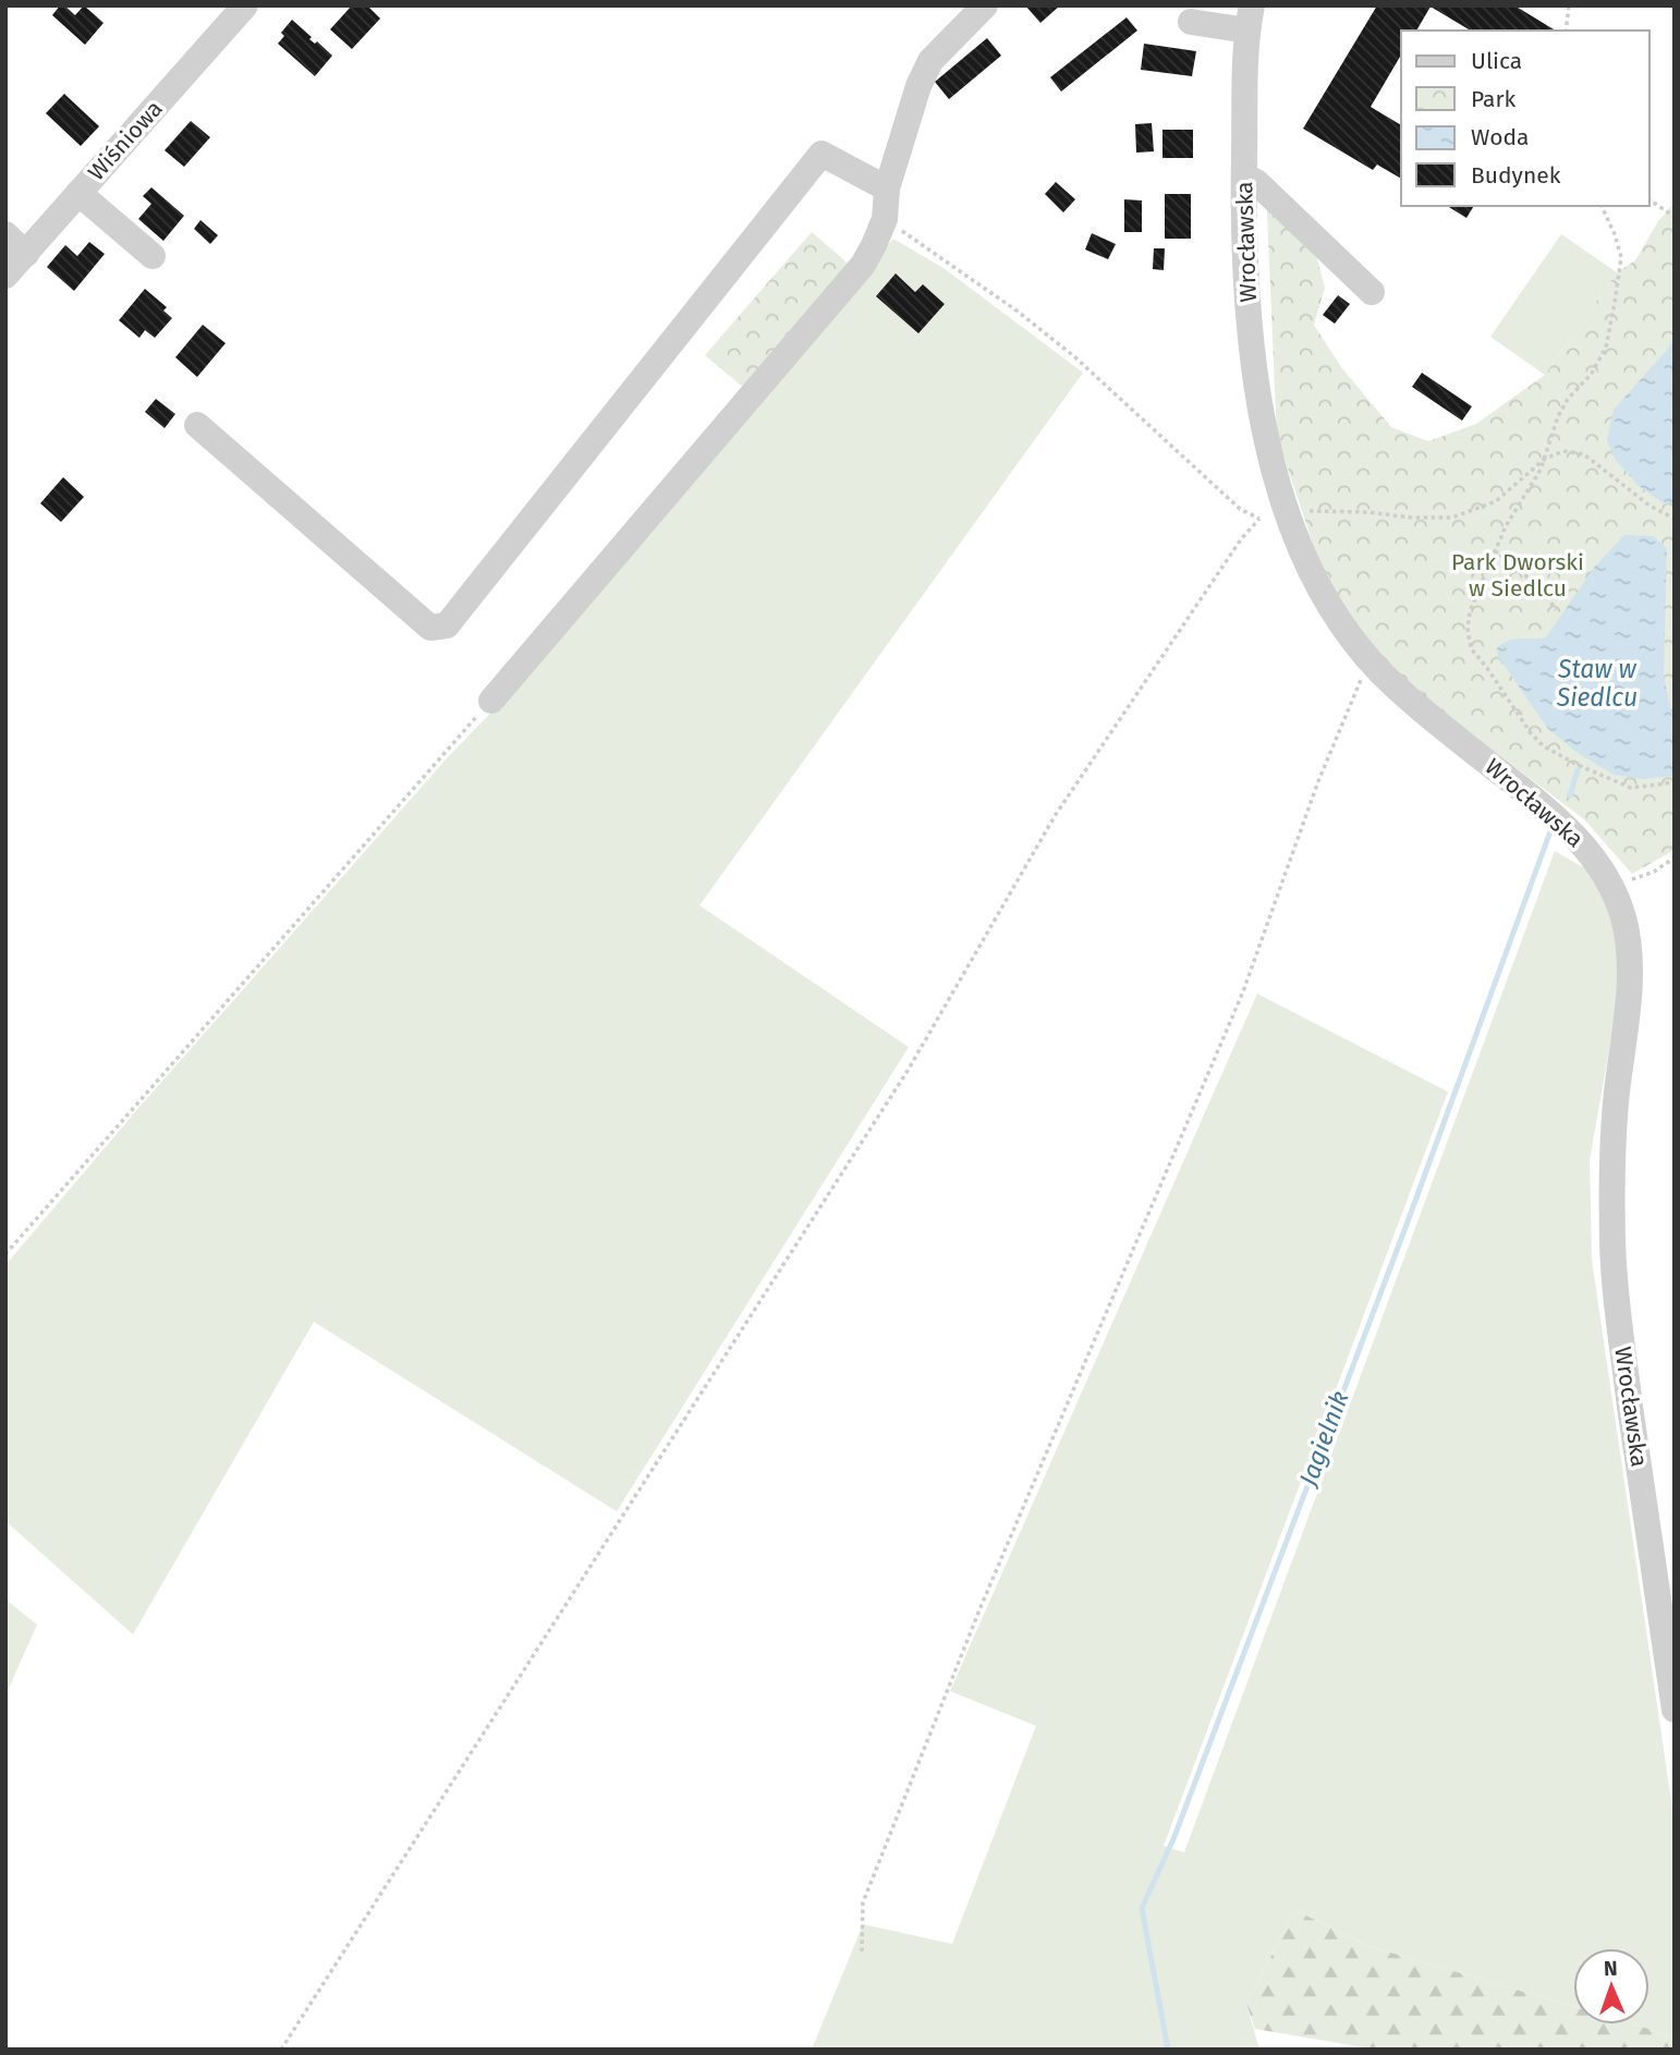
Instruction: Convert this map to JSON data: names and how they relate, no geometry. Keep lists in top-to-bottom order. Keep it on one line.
{"streets":{"street":["Wiśniowa","Wrocławska"]},"water":["Staw w Siedlcu","Jagielnik"],"parks":["Park Dworski w Siedlcu"],"legend":["Ulica","Park","Woda","Budynek"],"north":"top"}
